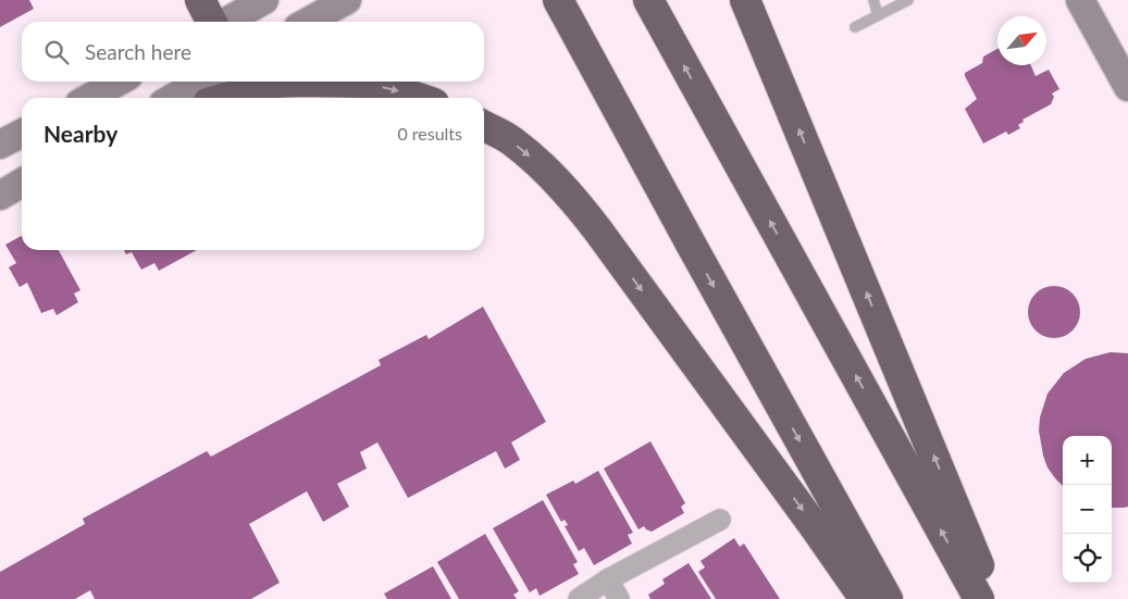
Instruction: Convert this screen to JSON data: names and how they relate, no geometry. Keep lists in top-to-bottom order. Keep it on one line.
{"north":"top right","page":{"search":"Search here","heading":["Nearby","0 results"],"map_buttons":["+","−"]}}
